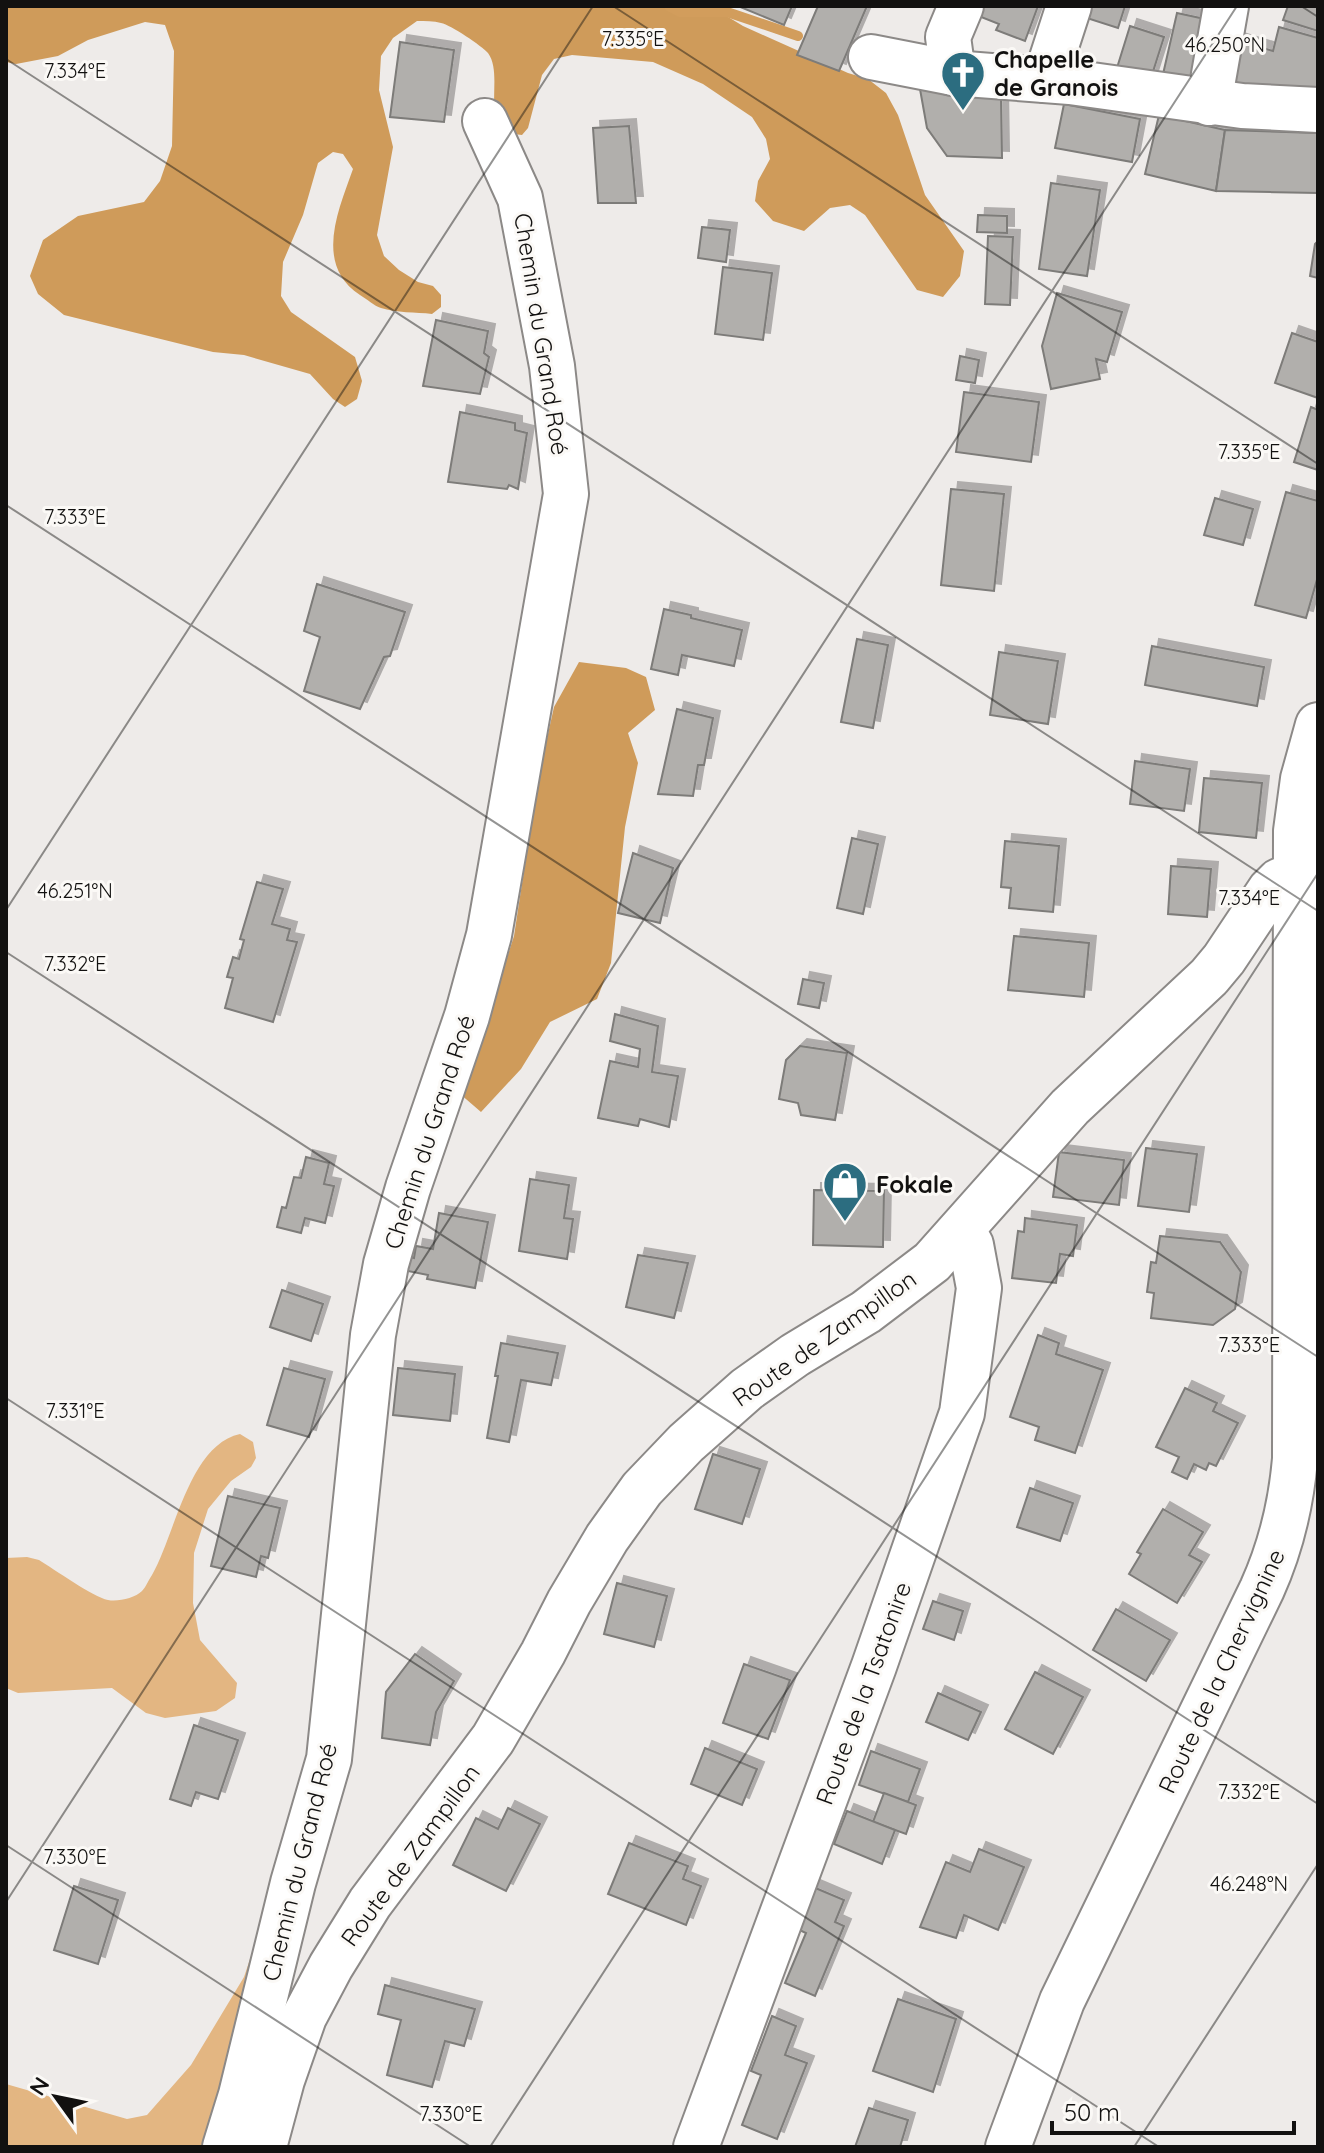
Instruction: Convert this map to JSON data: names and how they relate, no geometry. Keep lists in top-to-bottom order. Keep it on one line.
{"streets":{"street":["Chemin du Grand Roé","Route de Zampillon","Route de la Chervignine","Route de la Tsatonire"]},"crossings":[["Route de Zampillon","Route de la Chervignine"],["Route de Zampillon","Route de la Tsatonire"]],"places":{"church":["Chapelle de Granois"],"shop":["Fokale"]},"scale_bar":"50 m","north":"top left","coordinates":["7.335°E","46.250°N","7.334°E","7.333°E","46.251°N","7.332°E","7.331°E","7.330°E","46.248°N"]}
